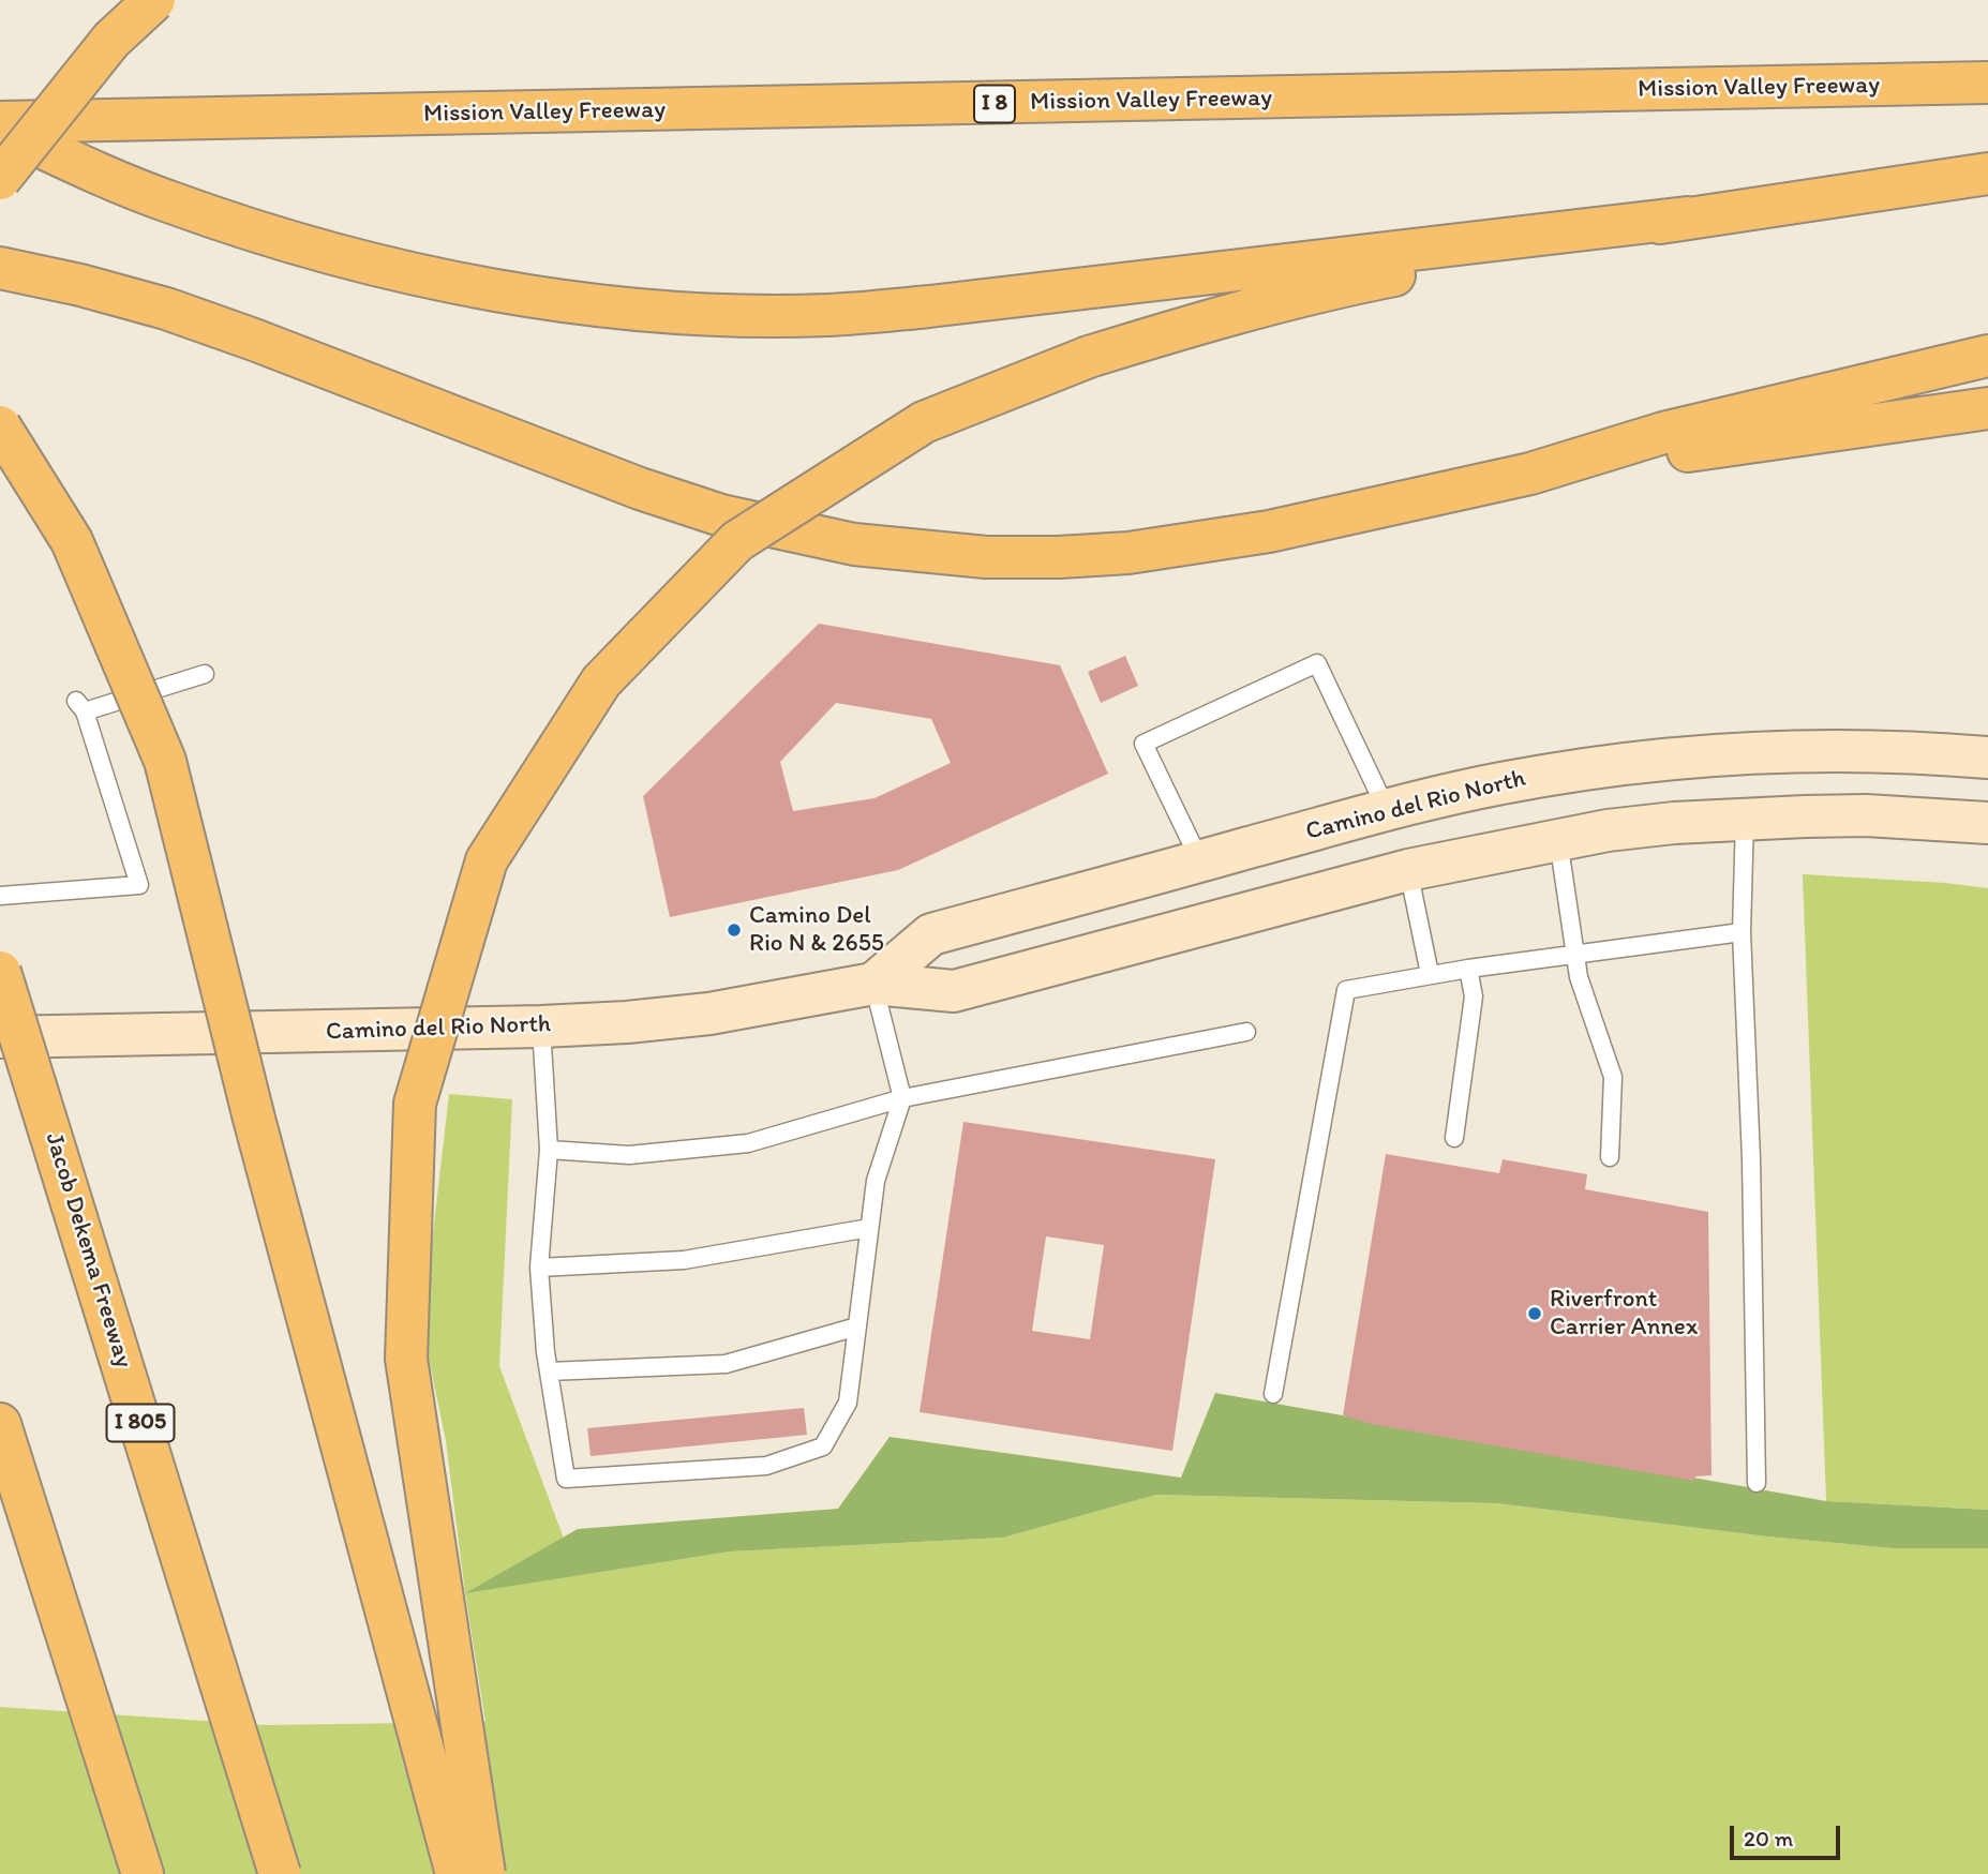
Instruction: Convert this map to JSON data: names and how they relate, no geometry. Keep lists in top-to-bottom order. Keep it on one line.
{"streets":{"highway":["Mission Valley Freeway","I 8","Jacob Dekema Freeway","I 805"],"main road":["Camino del Rio North"]},"places":["Camino Del Rio N & 2655","Riverfront Carrier Annex"],"scale_bar":"20 m"}
